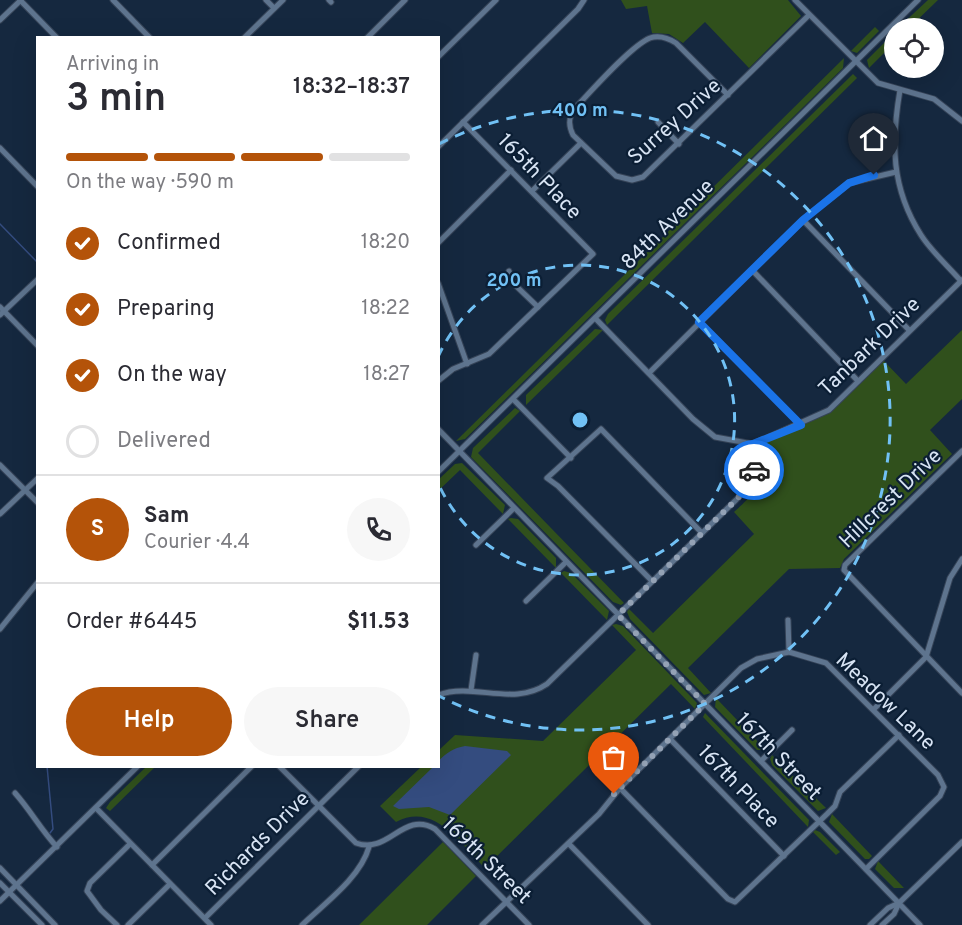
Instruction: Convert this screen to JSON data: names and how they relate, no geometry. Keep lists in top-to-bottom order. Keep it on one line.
{"streets":{"street":["Surrey Drive","165th Place","84th Avenue","Tanbark Drive","Hillcrest Drive","Meadow Lane","167th Street","167th Place","Richards Drive","169th Street"]},"crossings":[["84th Avenue","167th Street"],["Meadow Lane","167th Street"]],"page":{"heading":["3 min","Arriving in","18:32–18:37"],"panel":["Sam","Courier · 4.4","Order #6445","$11.53"],"bar":"On the way · 590 m","list":[["Confirmed","18:20"],["Preparing","18:22"],["On the way","18:27"],"Delivered"],"round":"S","buttons":["Help","Share"]},"rings":["400 m","200 m"]}
